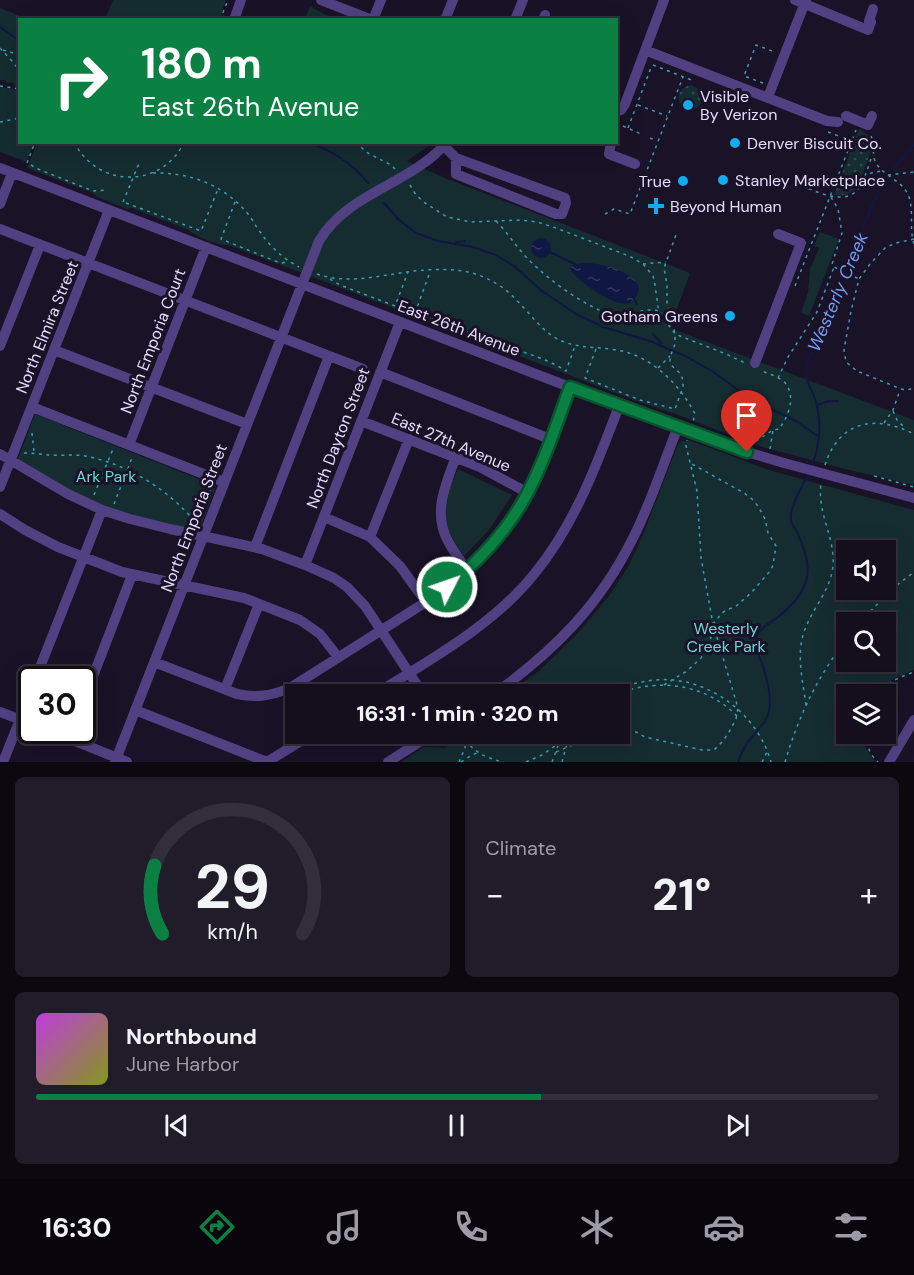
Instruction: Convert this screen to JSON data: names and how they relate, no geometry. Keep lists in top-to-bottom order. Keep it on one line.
{"streets":{"street":["North Elmira Street","East 26th Avenue","North Emporia Court","North Dayton Street","East 27th Avenue","North Emporia Street"]},"crossings":[["North Elmira Street","East 26th Avenue"],["East 26th Avenue","North Emporia Court"],["East 26th Avenue","North Dayton Street"],["East 26th Avenue","North Emporia Street"],["North Dayton Street","East 27th Avenue"]],"water":["Westerly Creek"],"parks":["Ark Park","Westerly Creek Park"],"places":{"other":["Visible By Verizon","Denver Biscuit Co.","Stanley Marketplace","True","Gotham Greens"],"health":["Beyond Human"]},"page":{"turn":["180 m","East 26th Avenue"],"limit":"30","trip":"16:31 · 1 min · 320 m","tile":"Climate","heat":["−","21°","+"],"song":["Northbound","June Harbor"],"tabs":"16:30","gauge":["29","km/h"]}}
